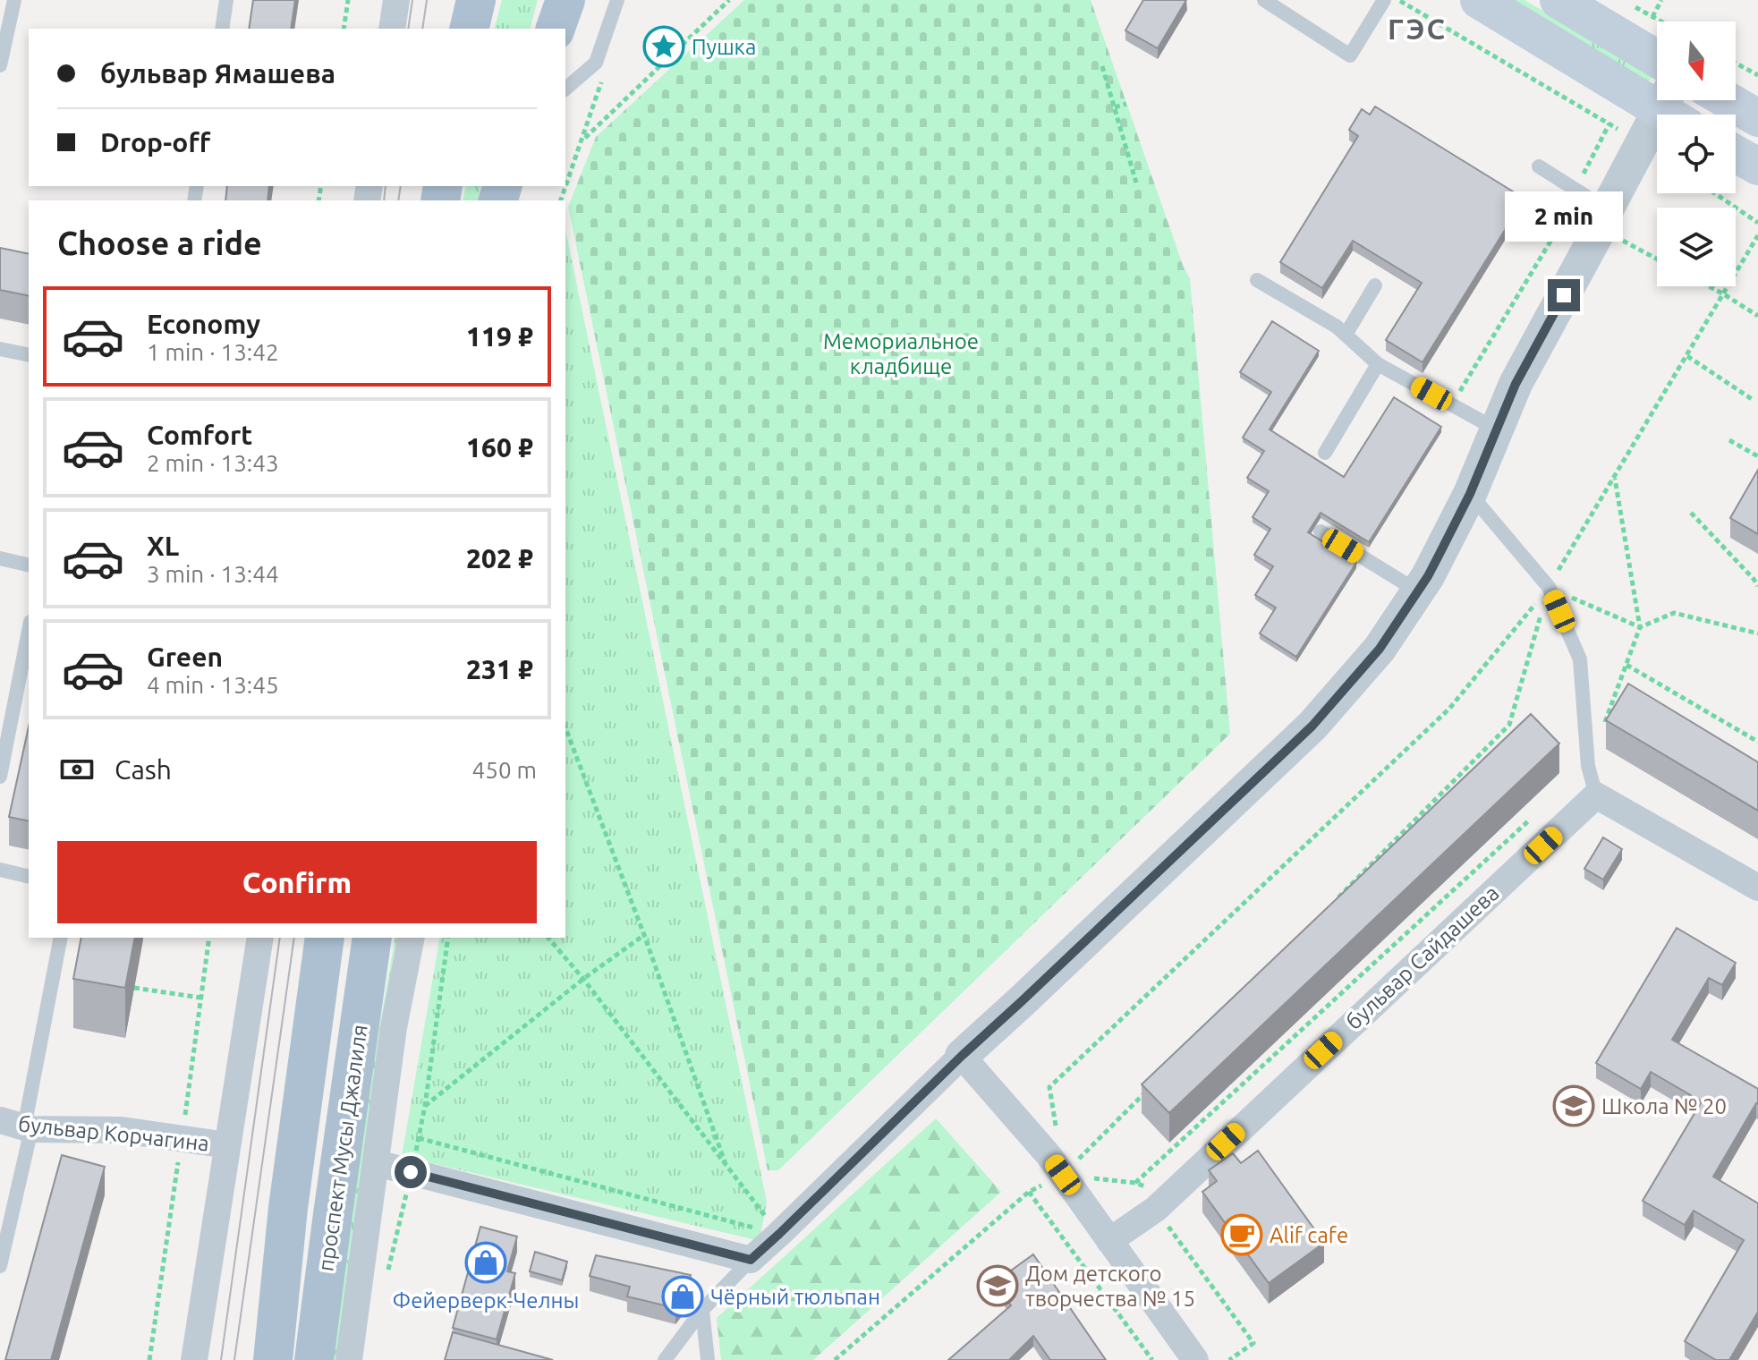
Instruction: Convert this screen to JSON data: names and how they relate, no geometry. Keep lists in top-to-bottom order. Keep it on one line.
{"streets":{"main road":["проспект Мусы Джалиля"],"street":["бульвар Сайдашева","бульвар Корчагина"]},"districts":["ГЭС"],"parks":["Мемориальное кладбище"],"places":{"place":["Пушка"],"school or university":["Школа № 20","Дом детского творчества № 15"],"cafe":["Alif cafe"],"shop":["Фейерверк-Челны","Чёрный тюльпан"]},"north":"bottom","page":{"banner":["бульвар Ямашева","Drop-off"],"bubble":"2 min","heading":"Choose a ride","list":[{"name":"Economy","note":"1 min · 13:42","value":"119 ₽"},{"name":"Comfort","note":"2 min · 13:43","value":"160 ₽"},{"name":"XL","note":"3 min · 13:44","value":"202 ₽"},{"name":"Green","note":"4 min · 13:45","value":"231 ₽"}],"pay":["Cash","450 m"],"buttons":"Confirm"}}
